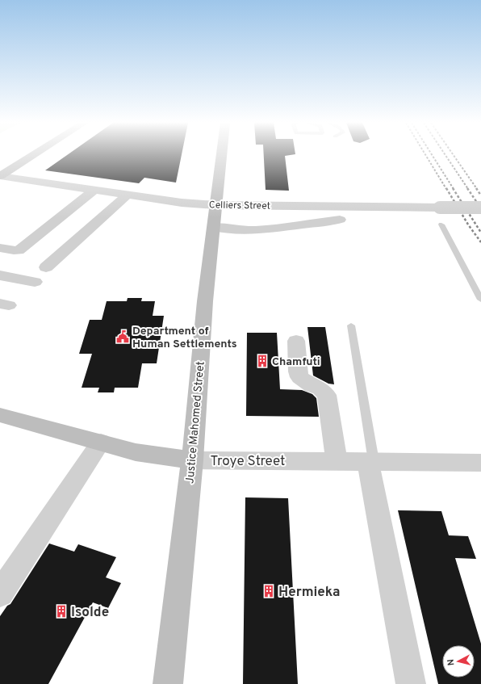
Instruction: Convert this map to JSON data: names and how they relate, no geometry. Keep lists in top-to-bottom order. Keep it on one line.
{"streets":{"main road":["Justice Mahomed Street","Troye Street"],"street":["Celliers Street"]},"crossings":[["Celliers Street","Justice Mahomed Street"],["Justice Mahomed Street","Troye Street"]],"places":{"public building":["Department of Human Settlements"],"building":["Chamfuti","Hermieka","Isolde"]},"north":"left"}
